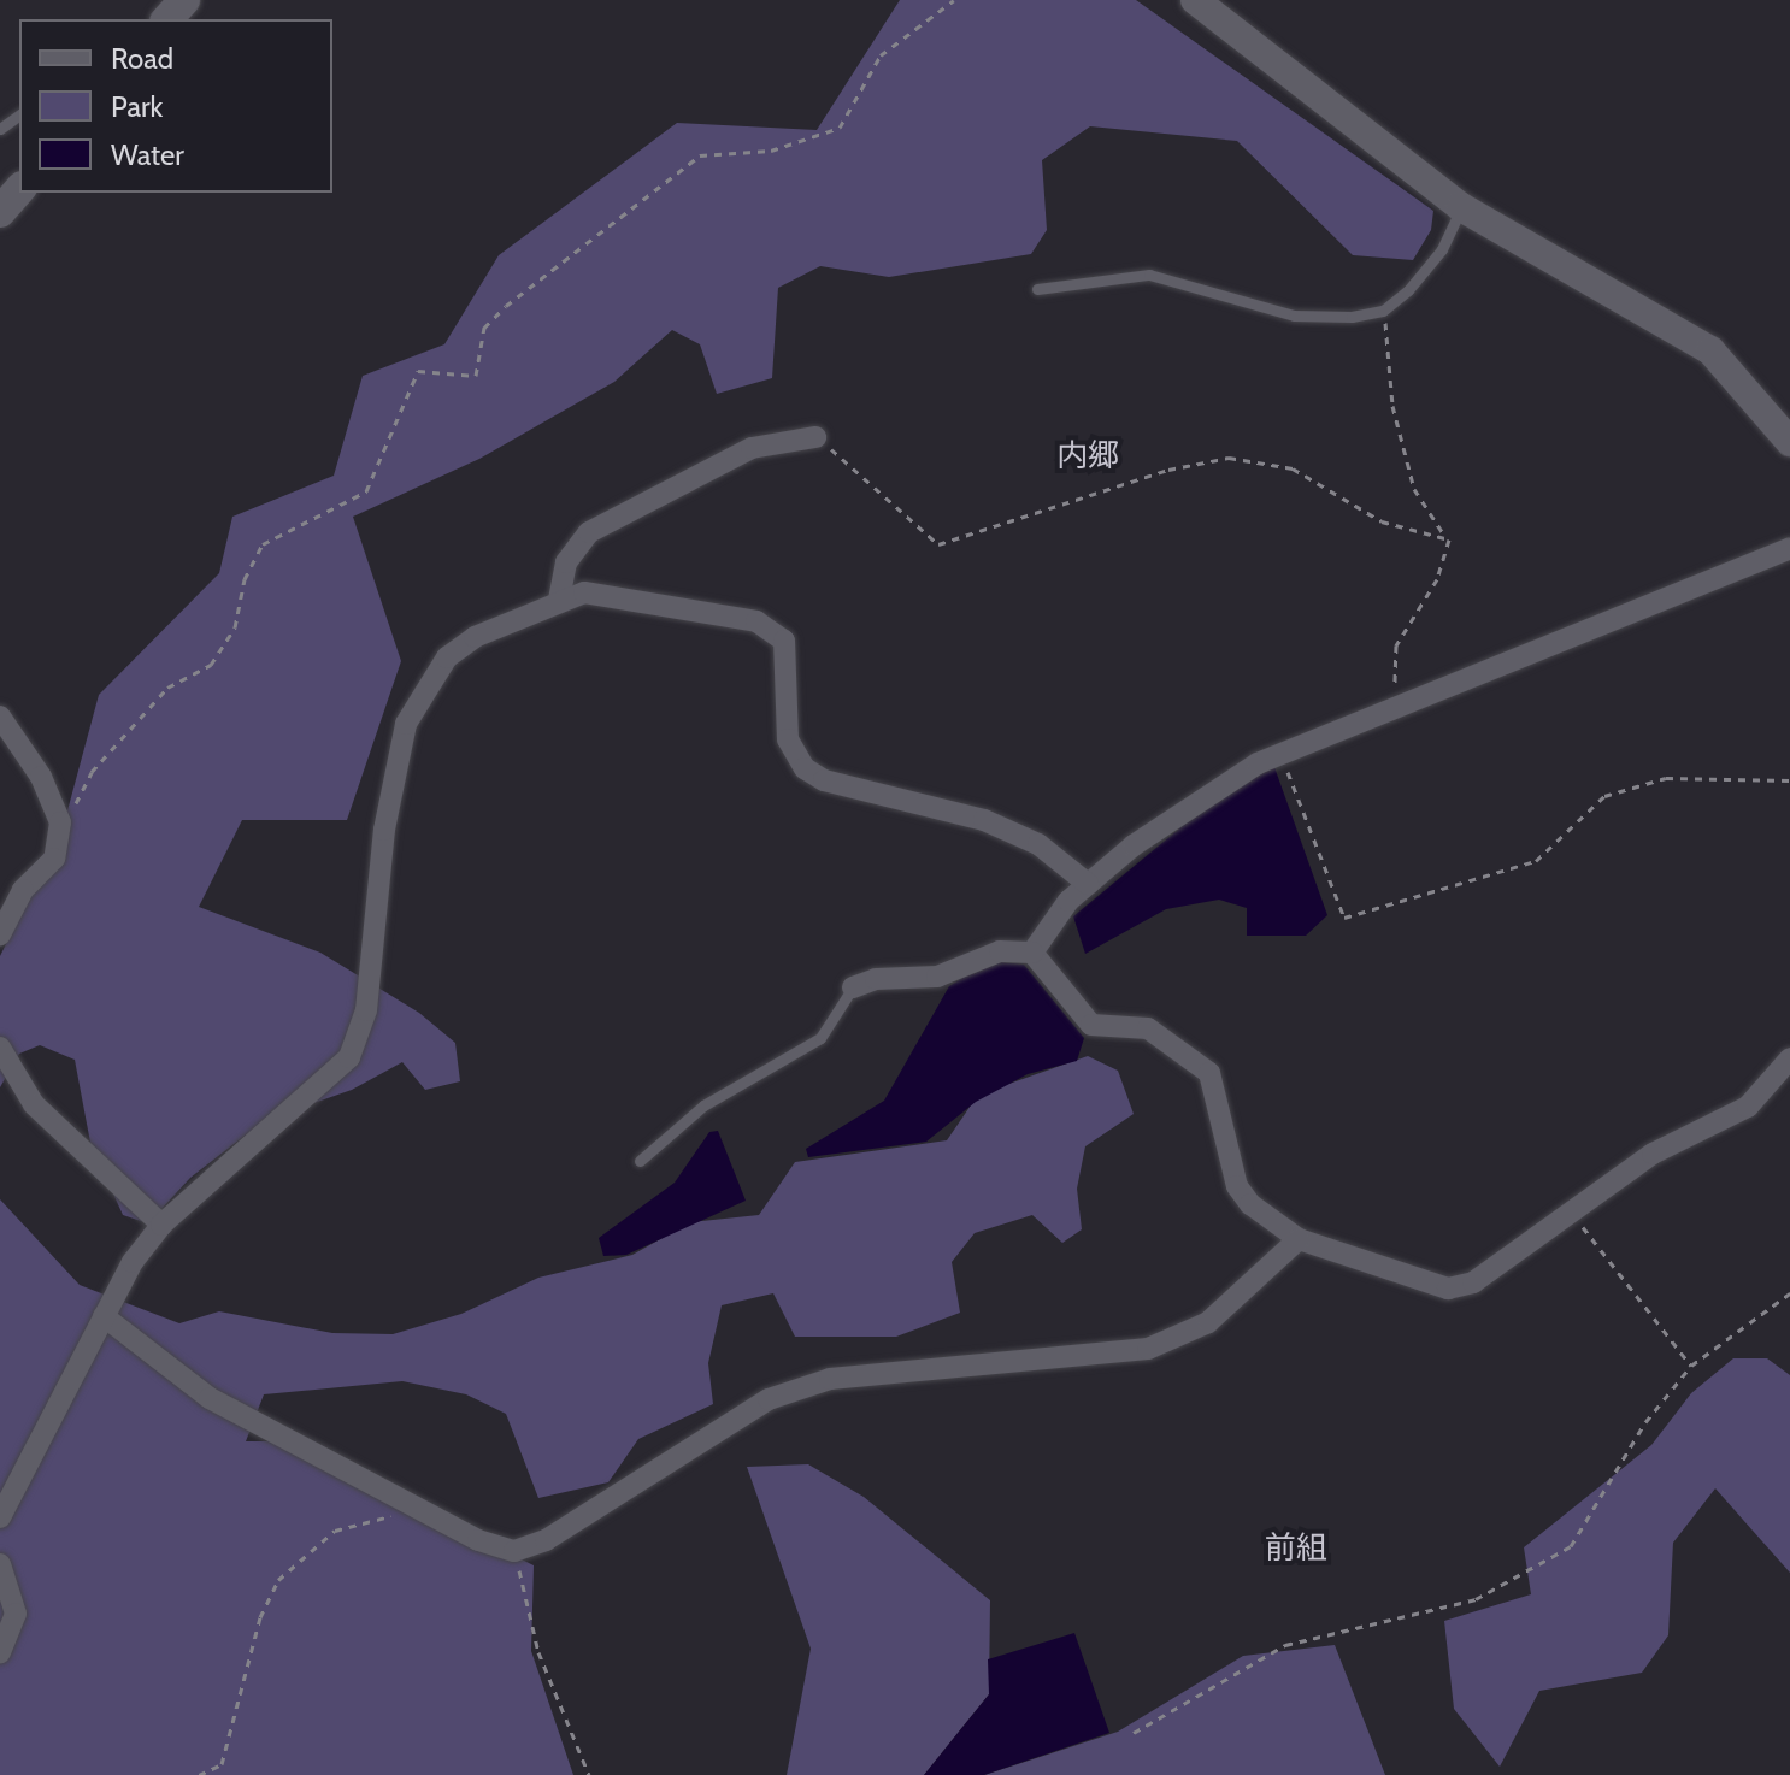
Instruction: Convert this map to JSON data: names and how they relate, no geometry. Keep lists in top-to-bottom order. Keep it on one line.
{"districts":["内郷","前組"],"legend":["Road","Park","Water"]}
